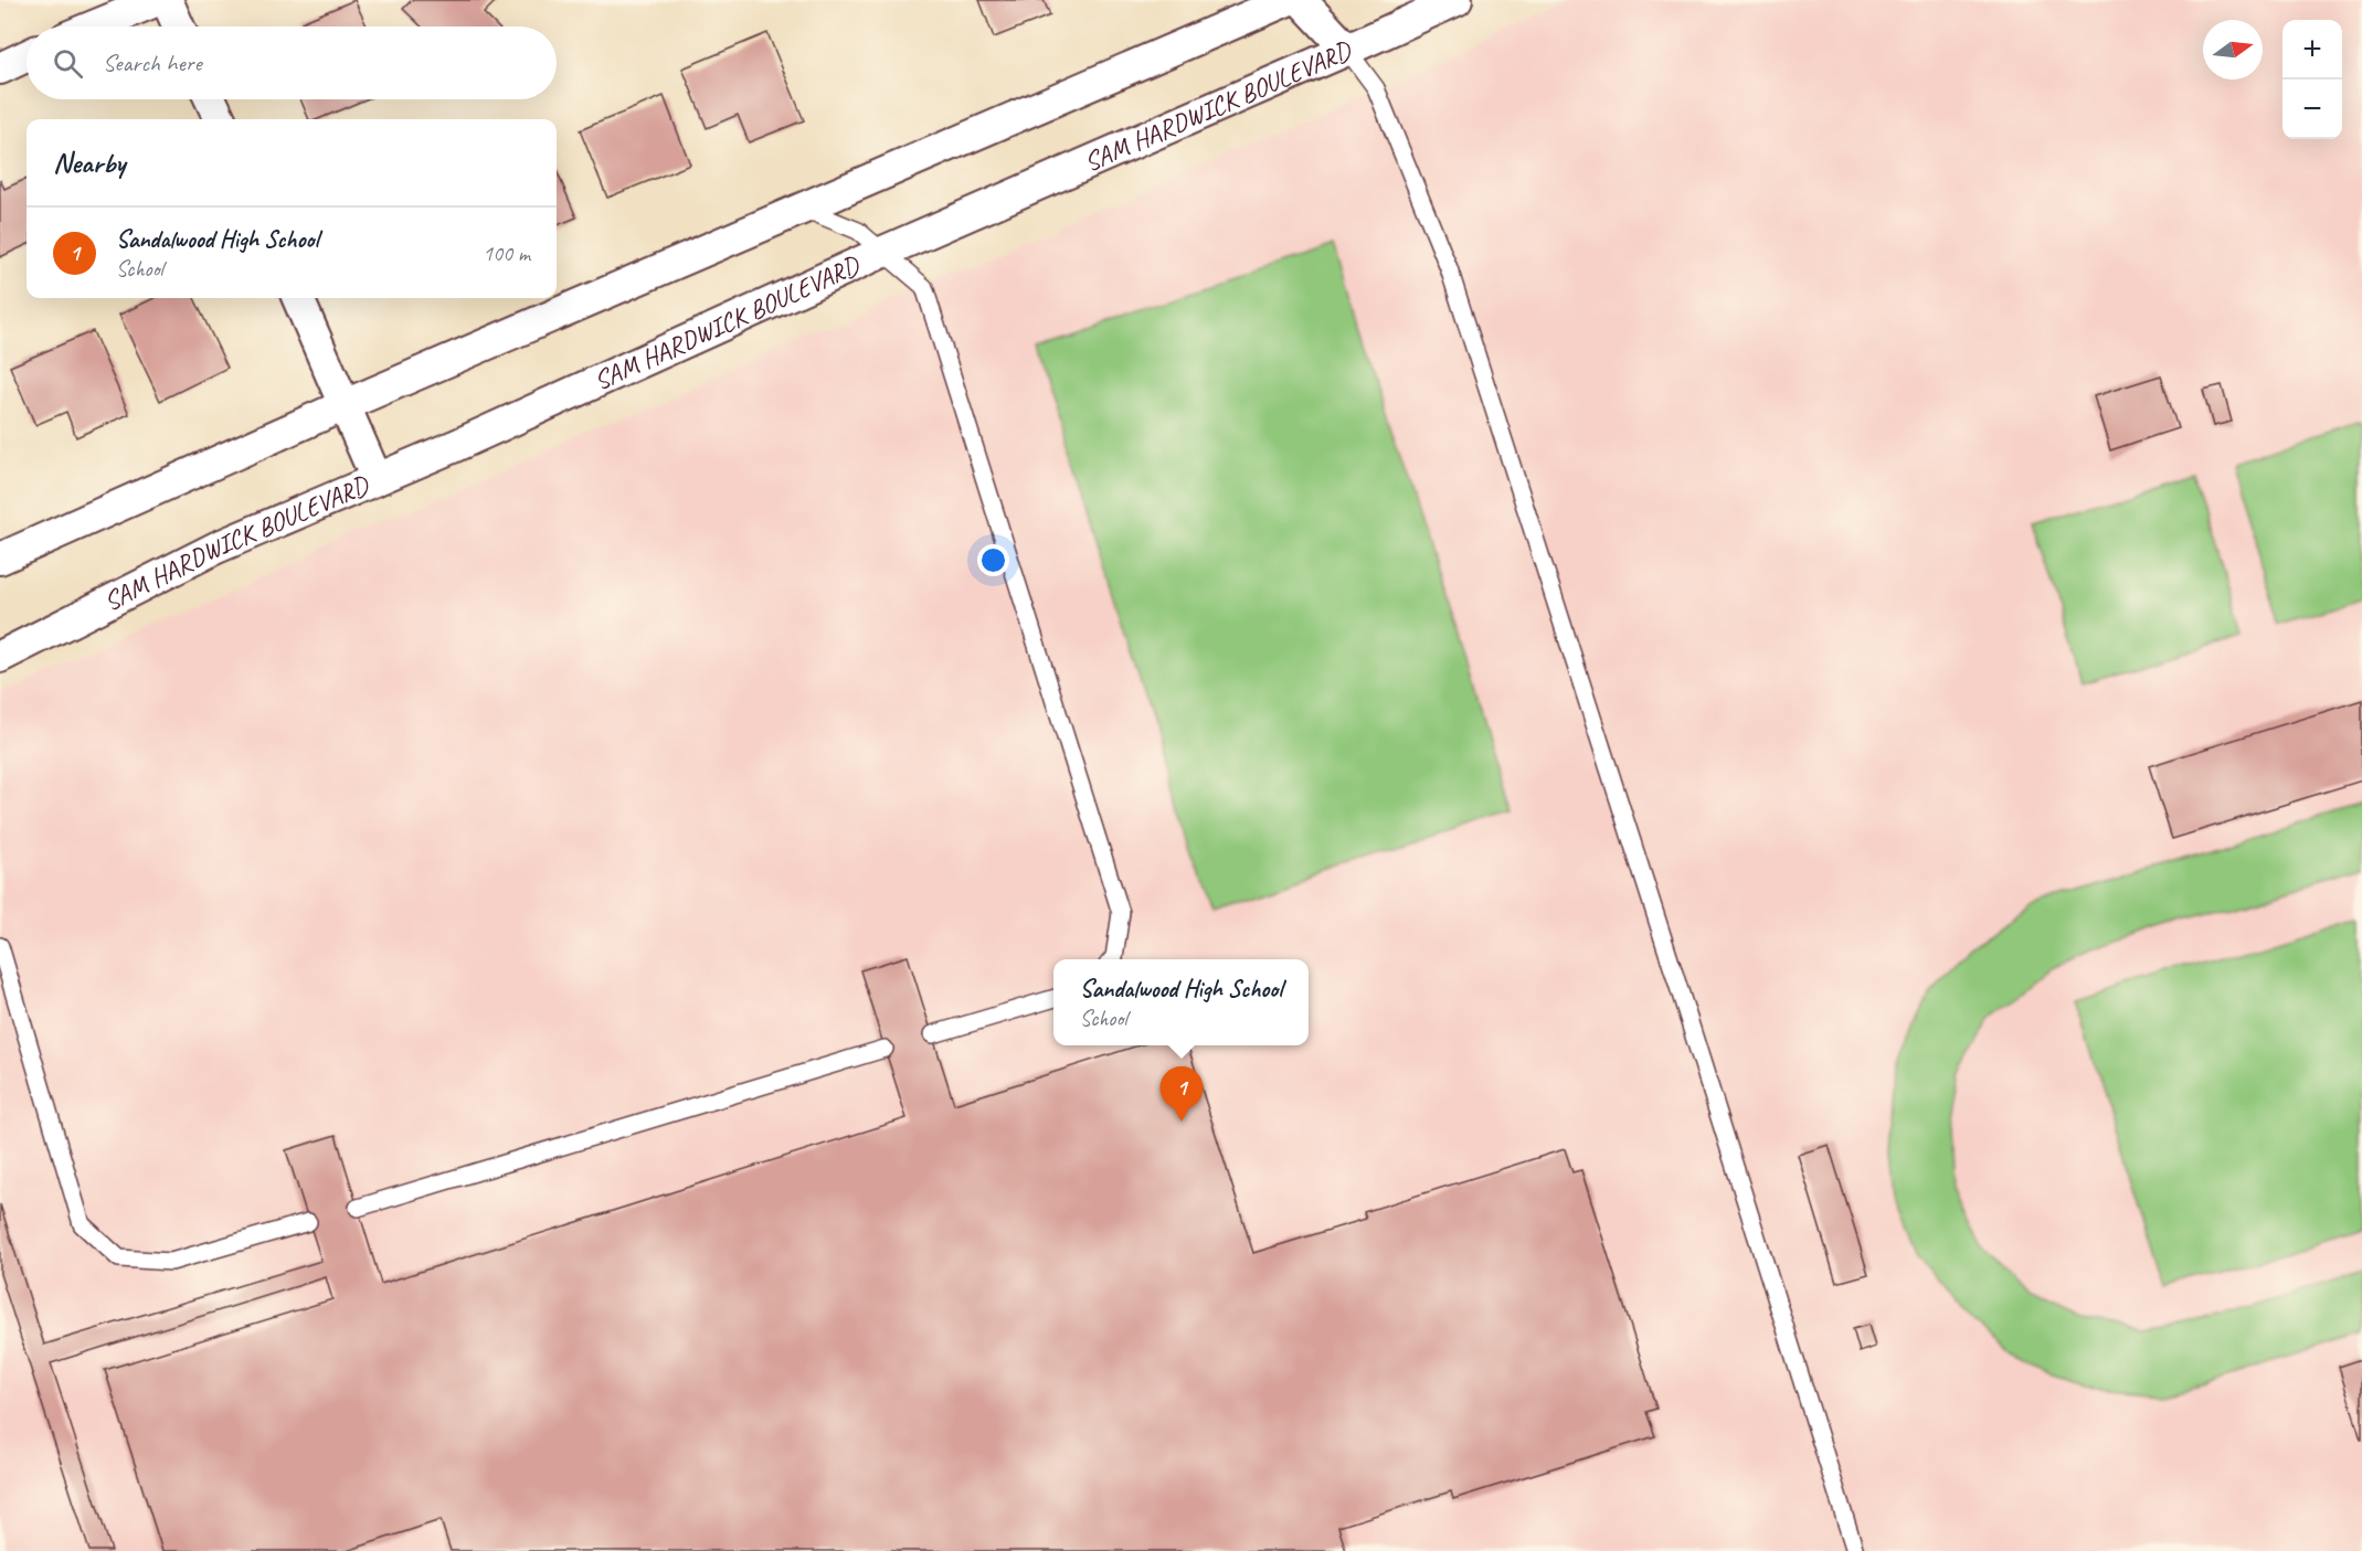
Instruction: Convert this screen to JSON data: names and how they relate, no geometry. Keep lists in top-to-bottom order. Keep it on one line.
{"streets":{"street":["SAM HARDWICK BOULEVARD"]},"north":"right","page":{"map_buttons":["+","−"],"search":"Search here","heading":"Nearby","list":[{"mark":"1","name":"Sandalwood High School","note":"School","value":"100 m"}],"popup":["Sandalwood High School","School"],"pins":"1"}}
